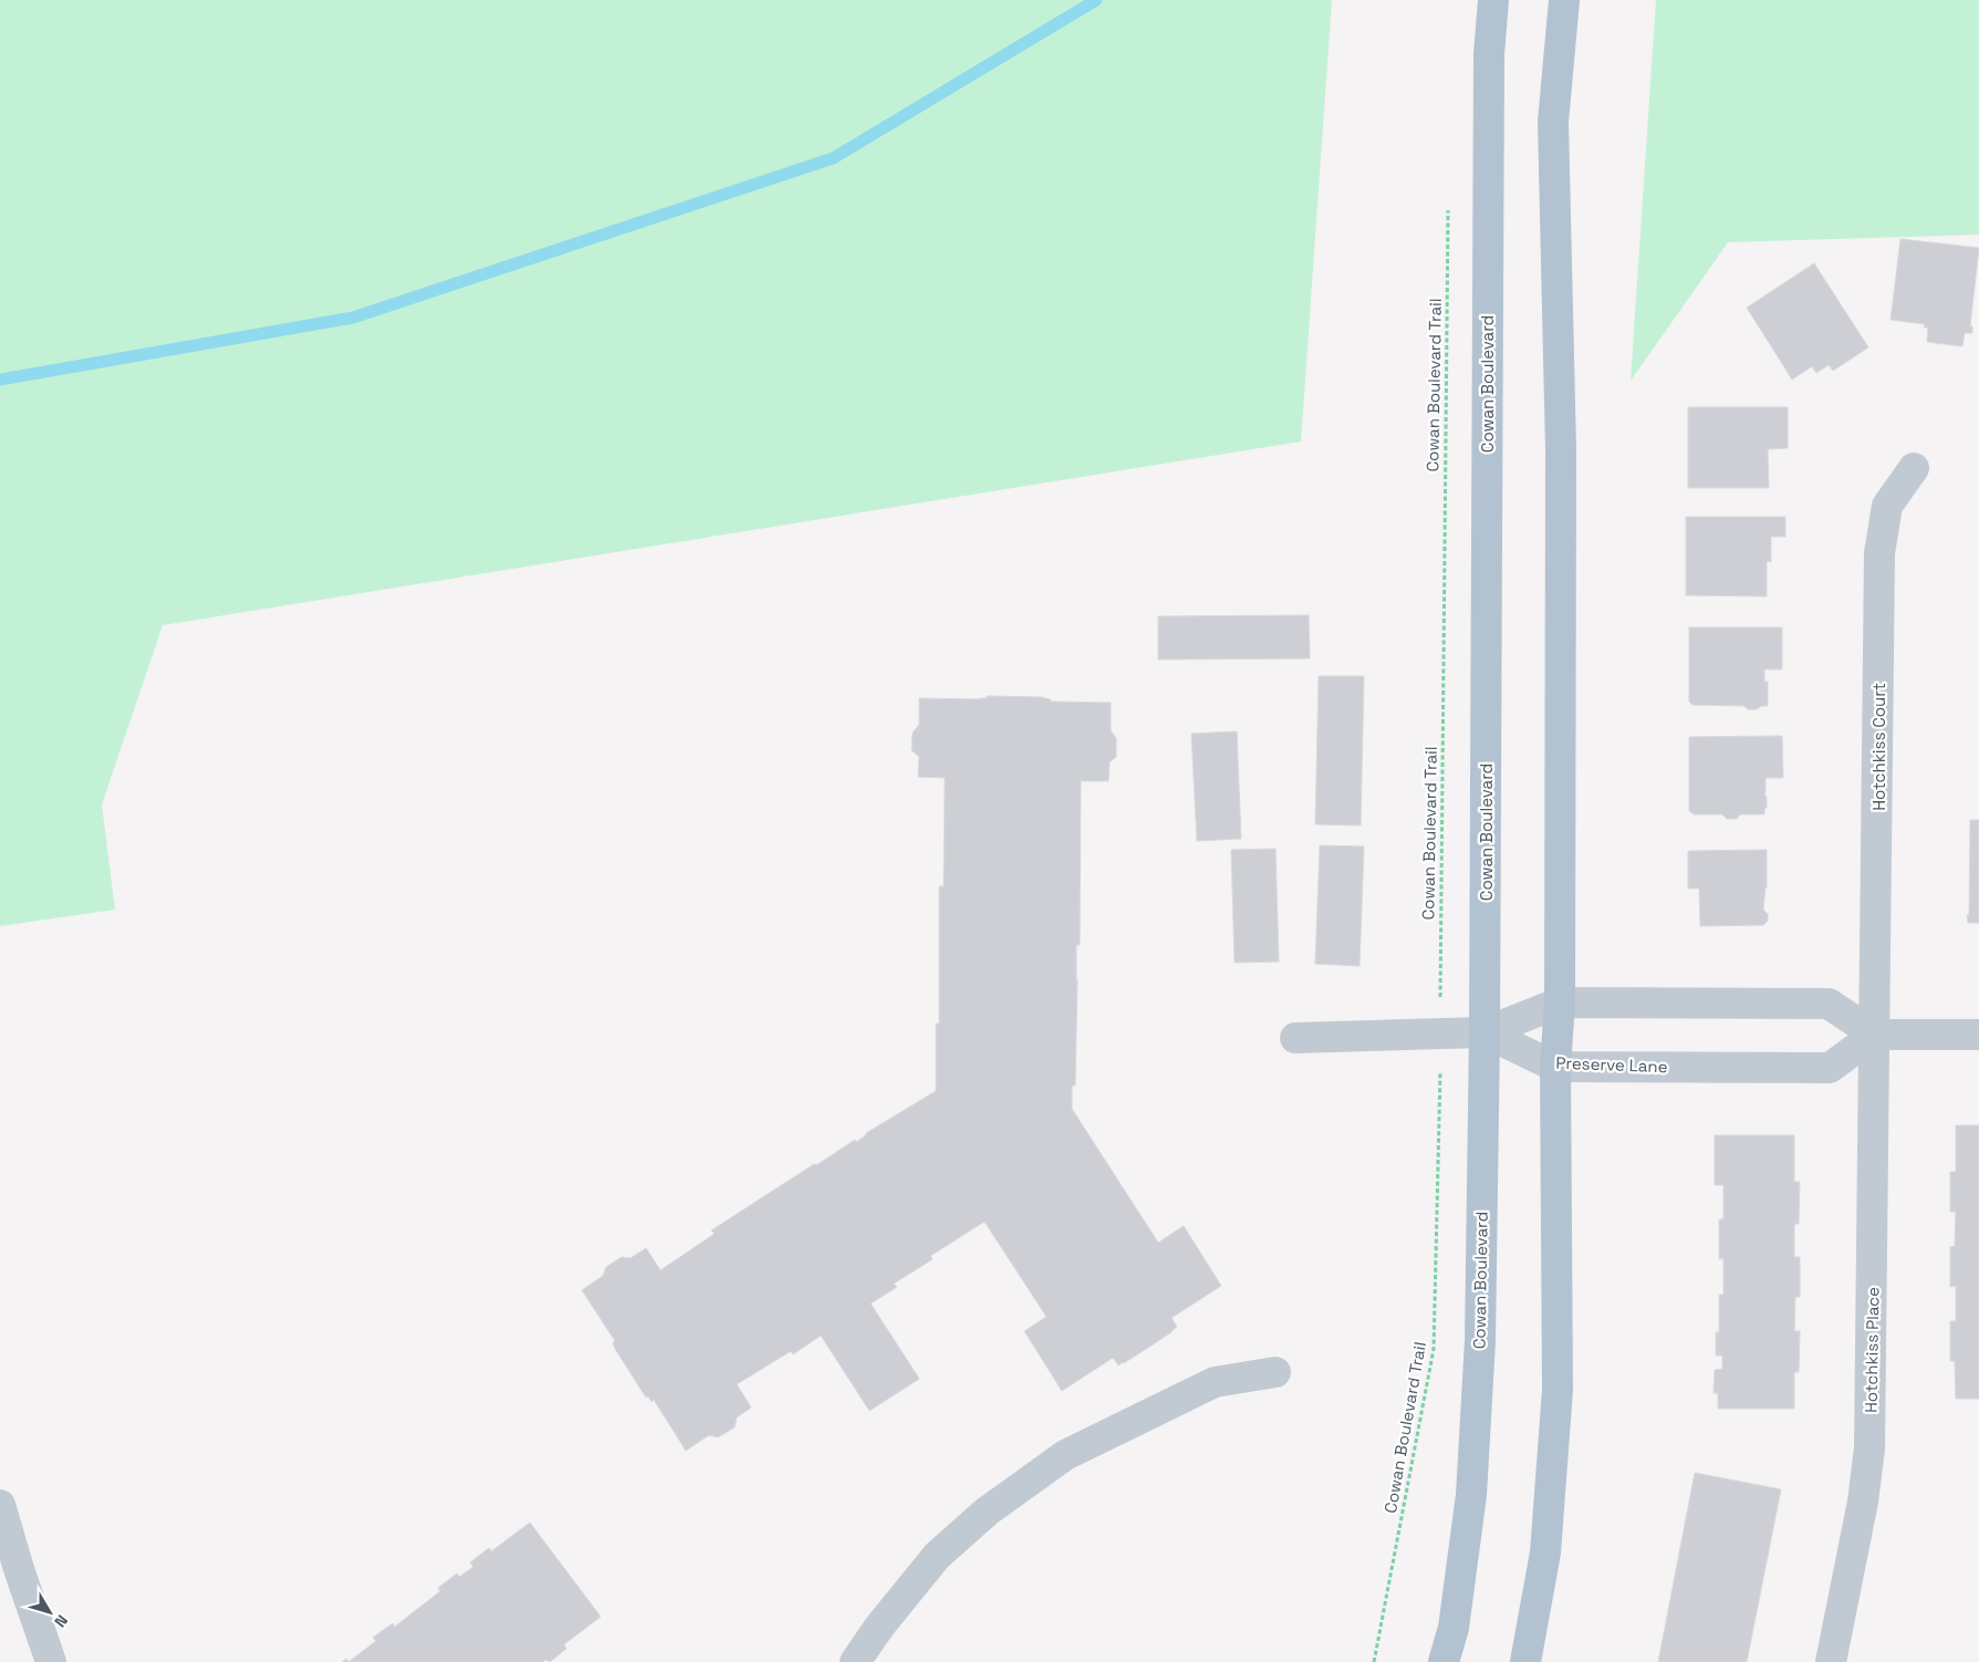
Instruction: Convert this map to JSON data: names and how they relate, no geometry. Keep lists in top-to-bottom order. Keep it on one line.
{"streets":{"main road":["Cowan Boulevard"],"street":["Hotchkiss Court","Preserve Lane","Hotchkiss Place"],"path":["Cowan Boulevard Trail"]},"crossings":[["Cowan Boulevard","Preserve Lane"],["Hotchkiss Court","Preserve Lane"],["Hotchkiss Court","Hotchkiss Place"],["Preserve Lane","Hotchkiss Place"]],"north":"bottom right"}
